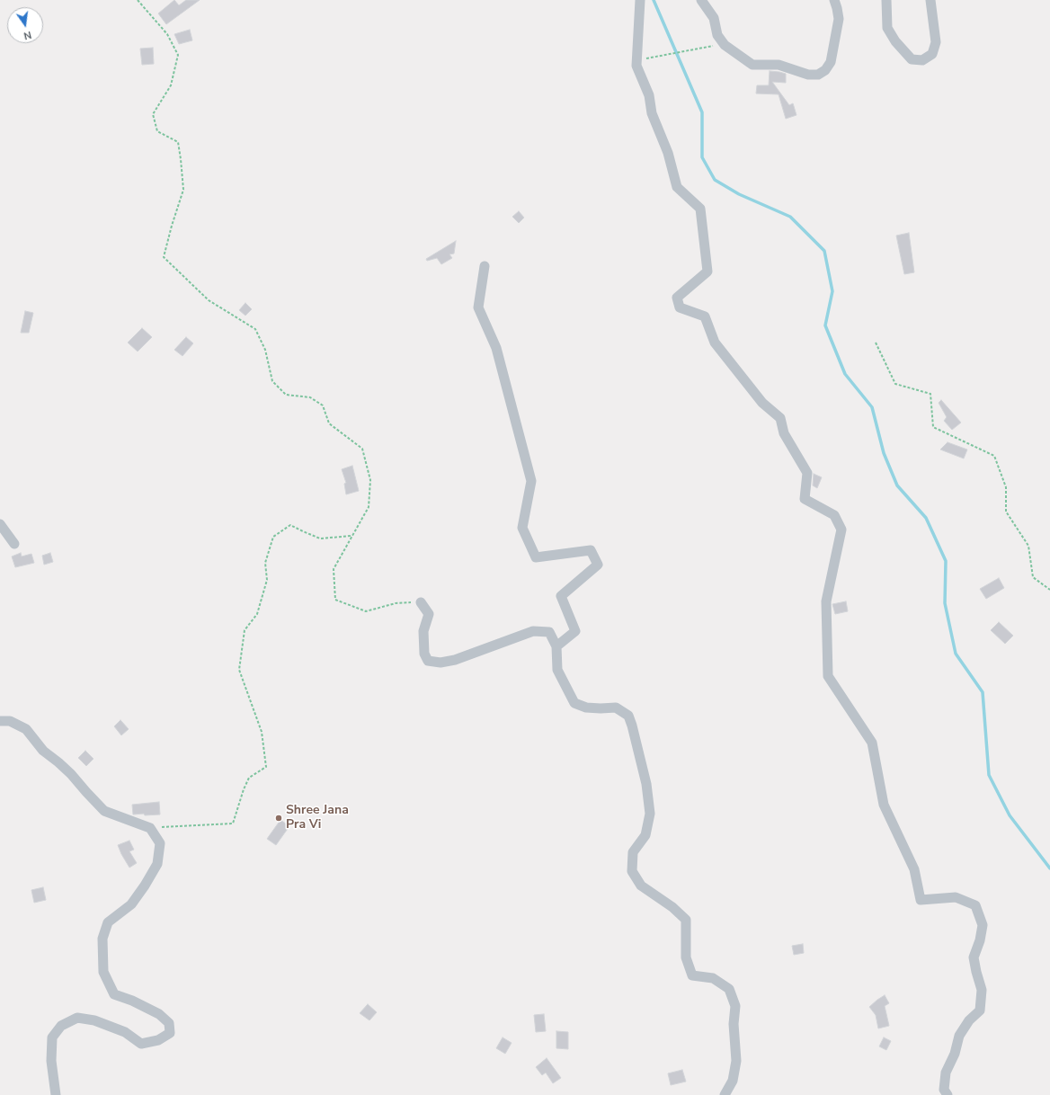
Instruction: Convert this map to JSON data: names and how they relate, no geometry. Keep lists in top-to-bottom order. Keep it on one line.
{"places":["Shree Jana Pra Vi"],"north":"bottom"}
